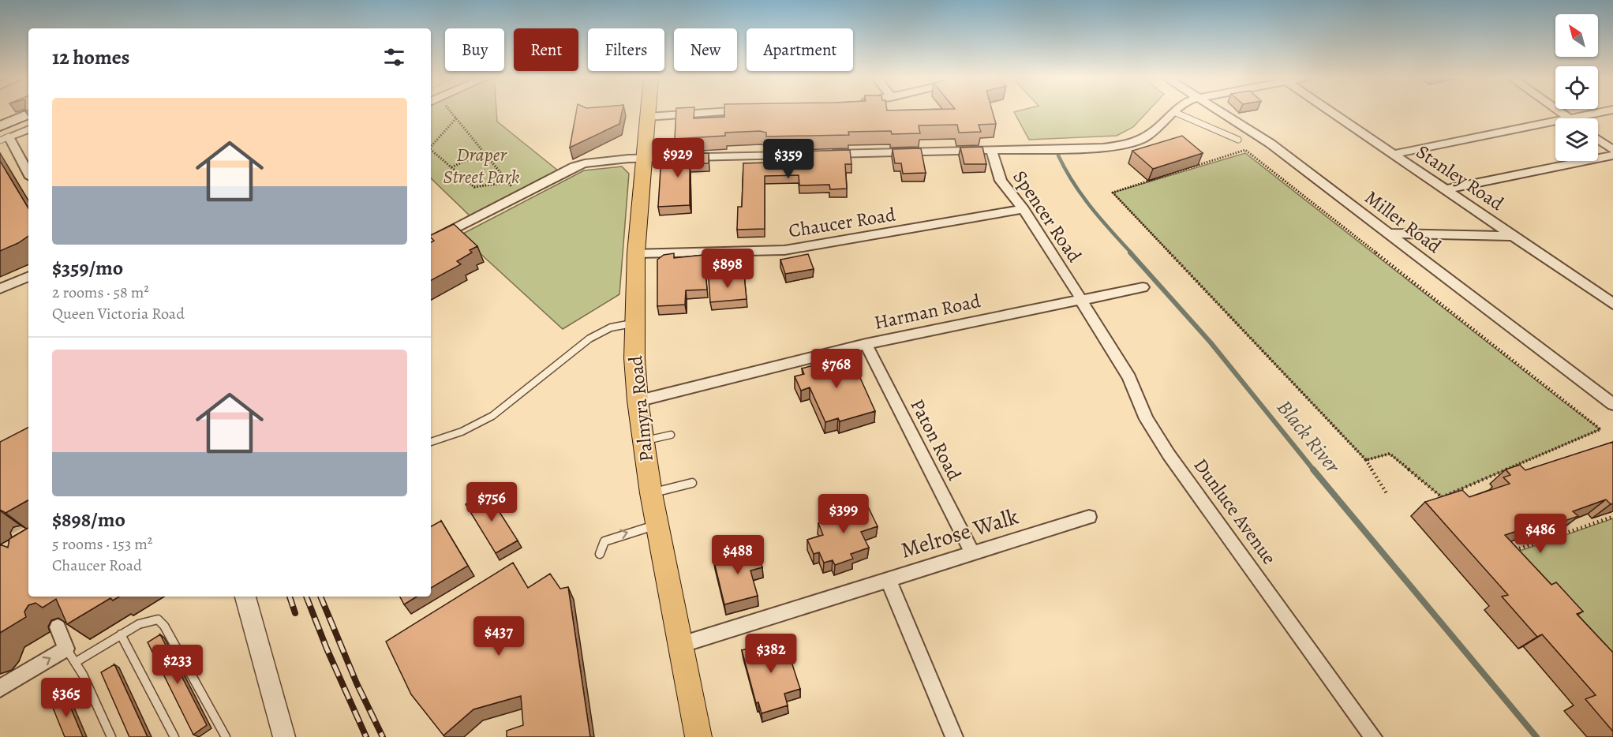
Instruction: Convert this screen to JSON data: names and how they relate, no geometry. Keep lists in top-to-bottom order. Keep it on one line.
{"streets":{"main road":["Palmyra Road"],"street":["Stanley Road","Spencer Road","Miller Road","Chaucer Road","Harman Road","Paton Road","Dunluce Avenue","Melrose Walk"]},"crossings":[["Spencer Road","Chaucer Road"],["Spencer Road","Harman Road"],["Spencer Road","Dunluce Avenue"],["Chaucer Road","Palmyra Road"],["Harman Road","Palmyra Road"],["Harman Road","Paton Road"],["Harman Road","Dunluce Avenue"],["Palmyra Road","Melrose Walk"],["Paton Road","Melrose Walk"]],"water":["Black River"],"parks":["Draper Street Park"],"north":"top left","page":{"chip":["Buy","Rent","Filters","New","Apartment"],"heading":"12 homes","list":[{"name":"$359/mo","note":"2 rooms · 58 m² · Queen Victoria Road"},{"name":"$898/mo","note":"5 rooms · 153 m² · Chaucer Road"}],"price":["$929","$359","$898","$768","$756","$399","$486","$488","$437","$382","$233","$365"]}}
